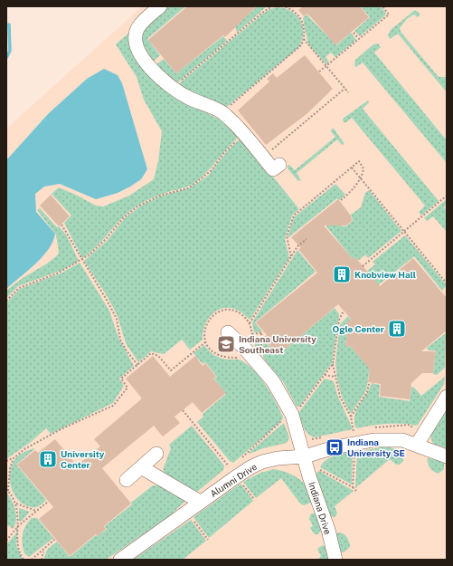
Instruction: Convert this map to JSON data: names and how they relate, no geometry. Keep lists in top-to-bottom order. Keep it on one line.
{"streets":{"street":["Alumni Drive","Indiana Drive"]},"crossings":[["Alumni Drive","Indiana Drive"]],"places":{"building":["Knobview Hall","Ogle Center","University Center"],"school or university":["Indiana University Southeast"],"bus stop":["Indiana University SE"]}}
